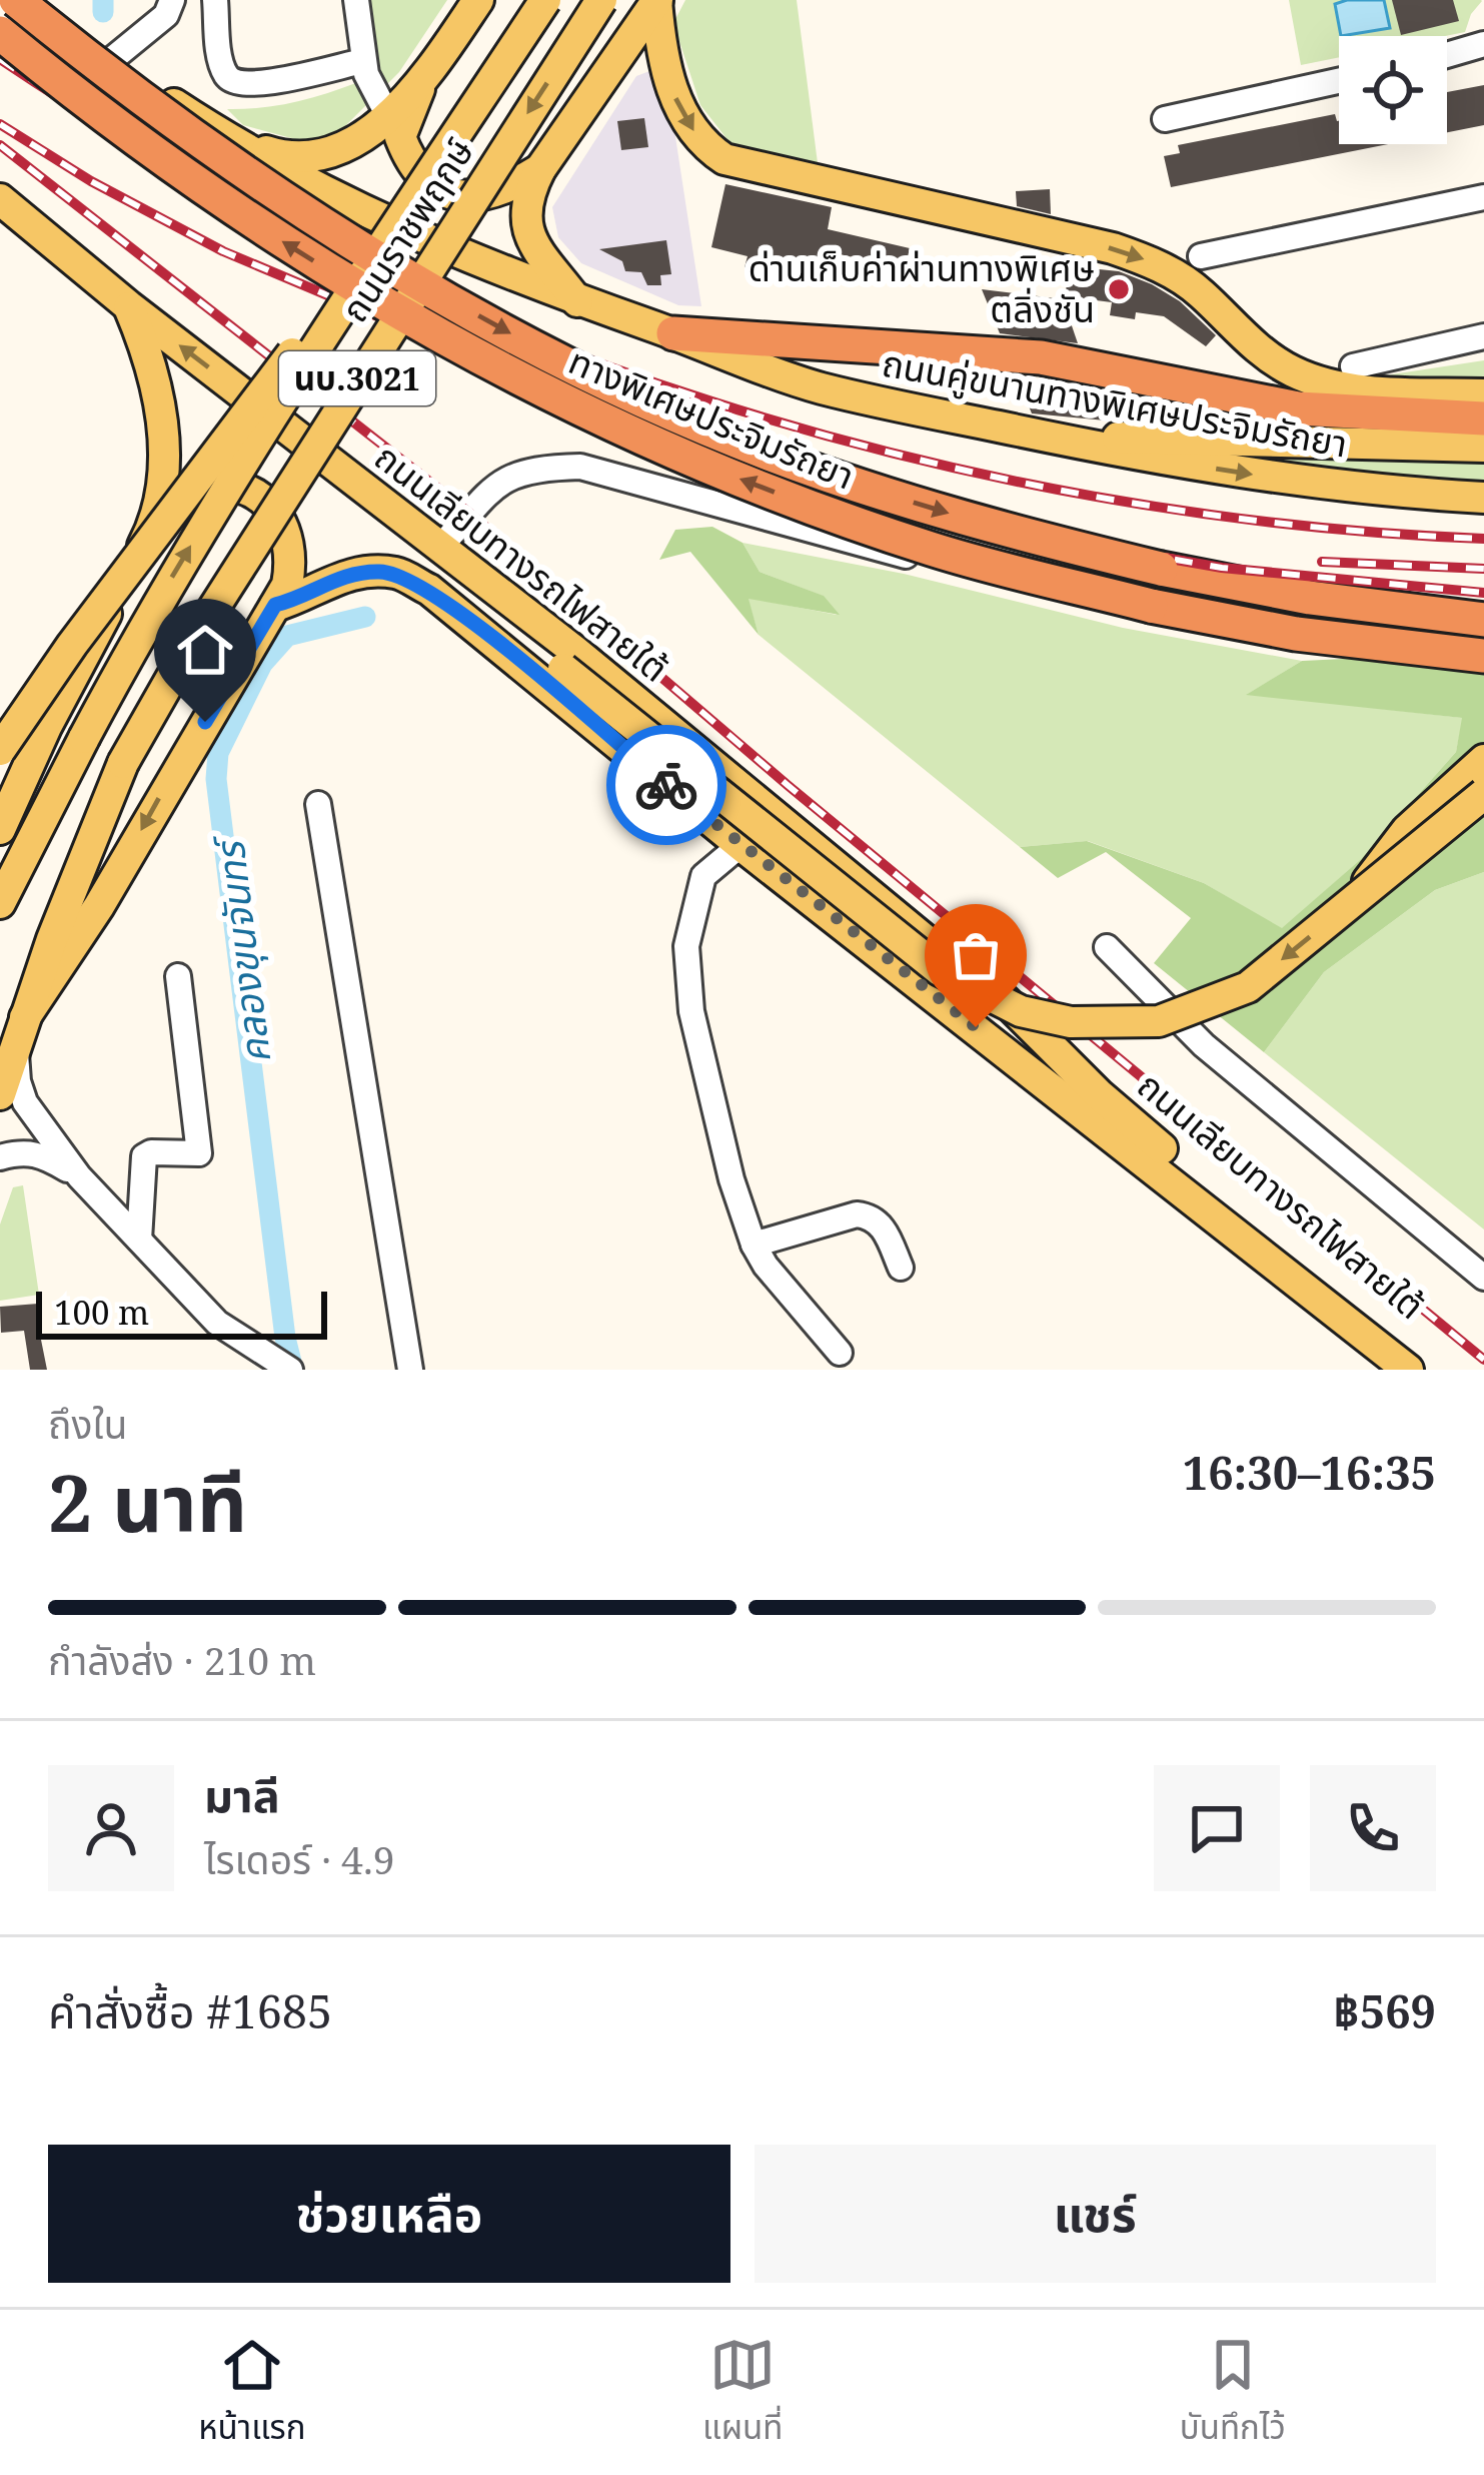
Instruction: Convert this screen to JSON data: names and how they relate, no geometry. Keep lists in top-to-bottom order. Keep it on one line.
{"streets":{"highway":["ทางพิเศษประจิมรัถยา"],"main road":["ถนนราชพฤกษ์","นบ.3021","ถนนคู่ขนานทางพิเศษประจิมรัถยา","ถนนเลียบทางรถไฟสายใต้"]},"water":["คลองขุนจันทร์"],"places":["ด่านเก็บค่าผ่านทางพิเศษ ตลิ่งชัน"],"scale_bar":"100 m","page":{"scale":"100 m","heading":["2 นาที","ถึงใน","16:30–16:35"],"panel":["มาลี","ไรเดอร์ · 4.9","คำสั่งซื้อ #1685","฿569"],"bar":"กำลังส่ง · 210 m","buttons":["ช่วยเหลือ","แชร์"],"tabs":["หน้าแรก","แผนที่","บันทึกไว้"]}}
